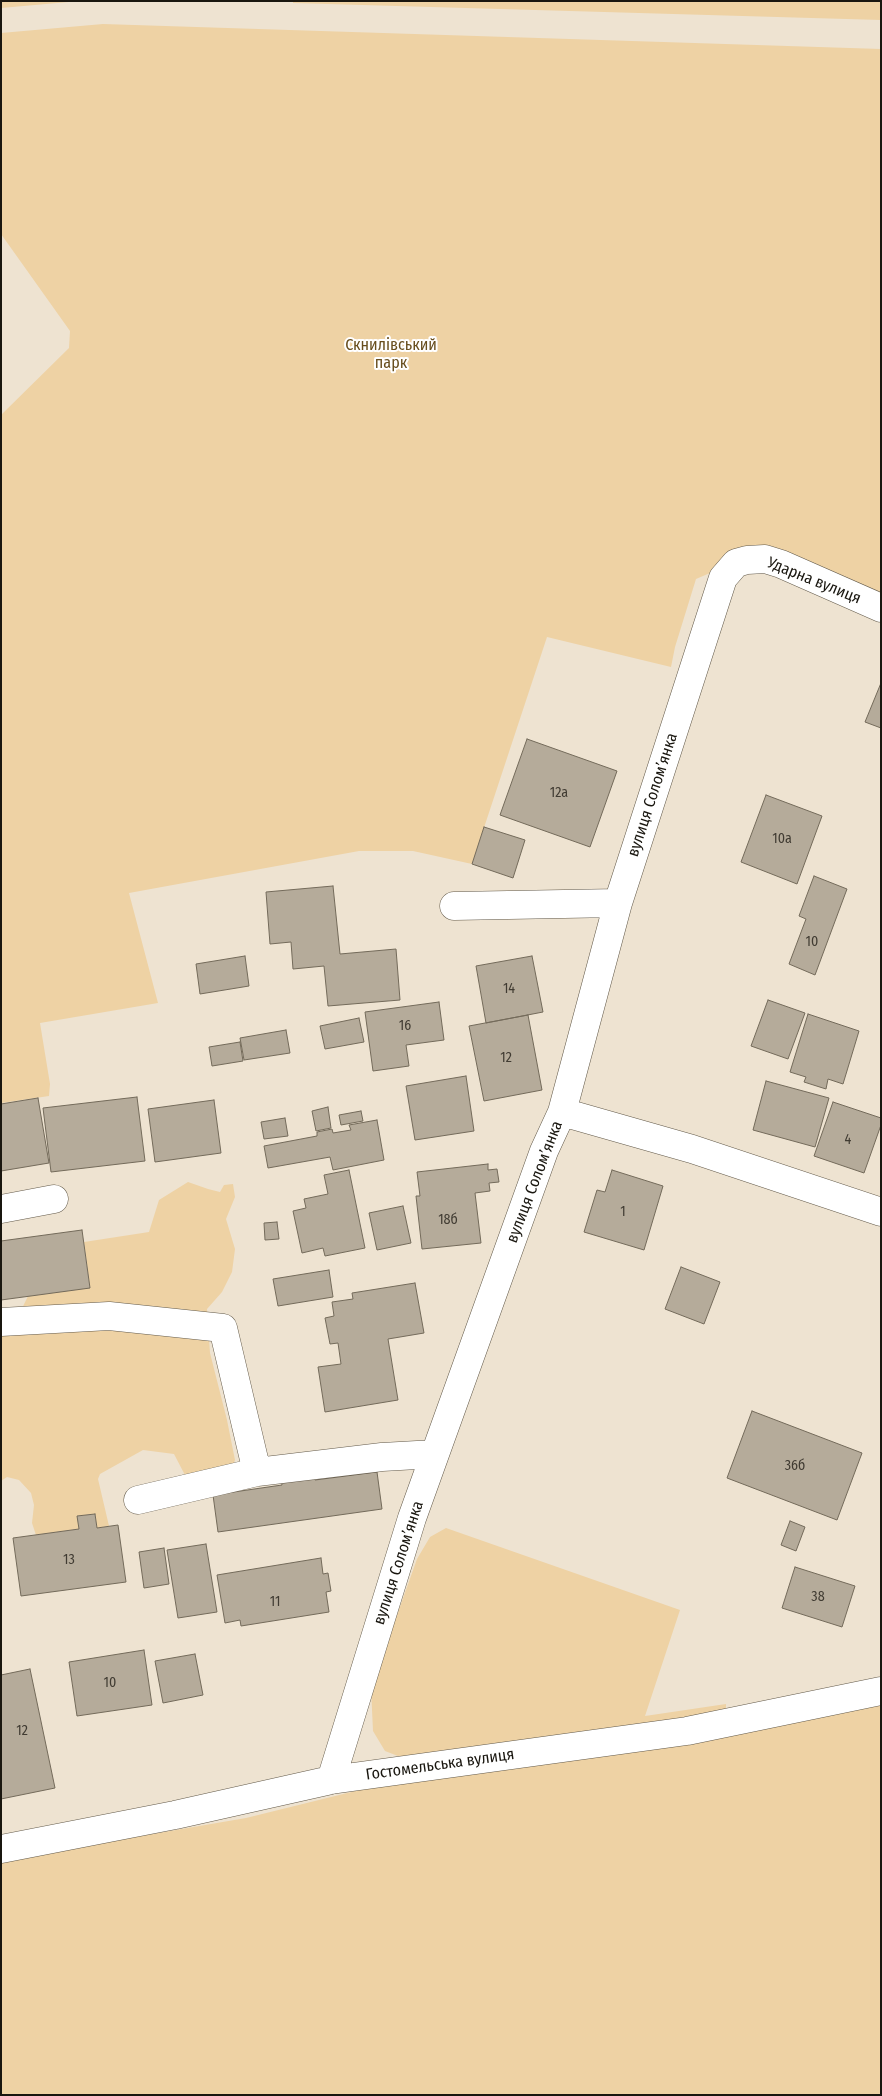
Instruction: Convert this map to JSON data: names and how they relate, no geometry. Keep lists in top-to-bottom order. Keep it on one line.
{"streets":{"street":["Ударна вулиця","вулиця Соломʼянка","Гостомельська вулиця"]},"crossings":[["Ударна вулиця","вулиця Соломʼянка"],["вулиця Соломʼянка","Гостомельська вулиця"]],"parks":["Скнилівський парк"],"house_numbers":["12а","10а","10","14","16","12","4","1","18б","36б","13","38","11","10","12"]}
